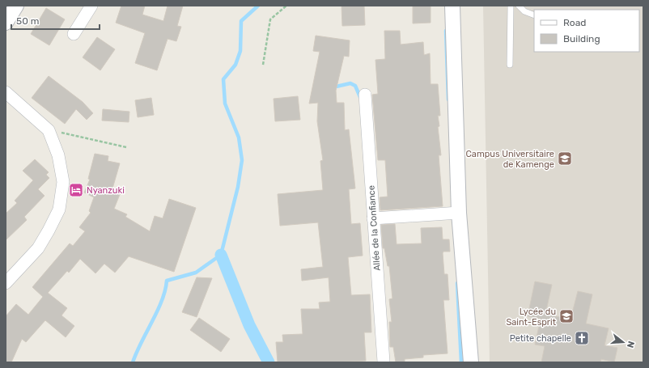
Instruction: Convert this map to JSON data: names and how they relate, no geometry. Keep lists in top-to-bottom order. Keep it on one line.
{"streets":{"street":["Allée de la Confiance"]},"places":{"school or university":["Campus Universitaire de Kamenge","Lycée du Saint-Esprit"],"hotel":["Nyanzuki"],"church":["Petite chapelle"]},"legend":["Road","Building"],"scale_bar":"50 m","north":"right"}
